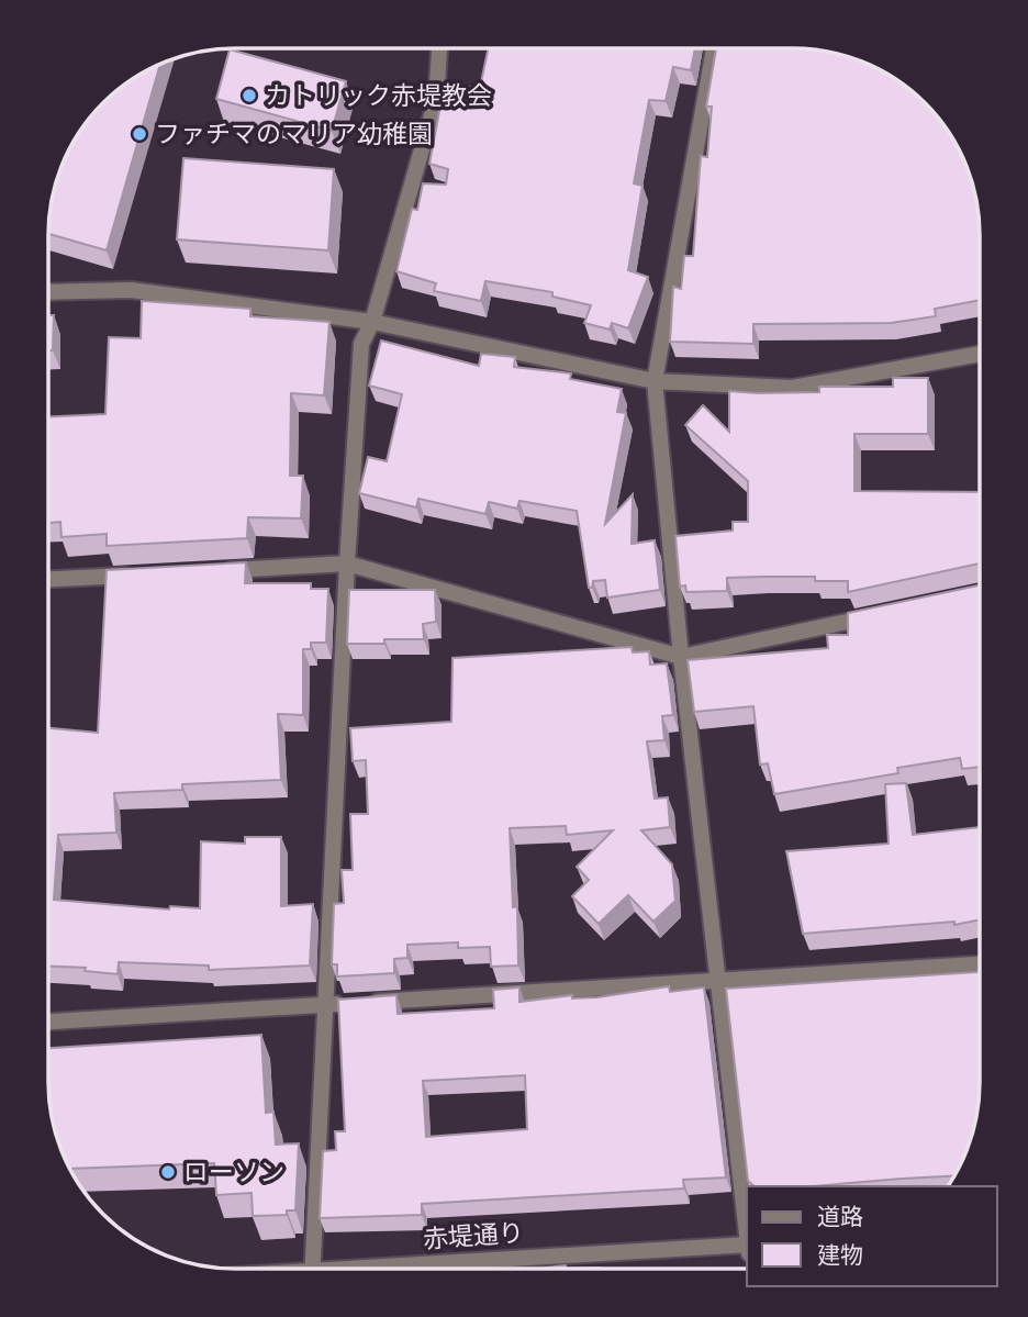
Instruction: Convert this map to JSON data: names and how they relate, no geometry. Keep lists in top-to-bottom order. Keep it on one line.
{"streets":{"street":["赤堤通り"]},"places":["カトリック赤堤教会","ファチマのマリア幼稚園","ローソン"],"legend":["道路","建物"]}
